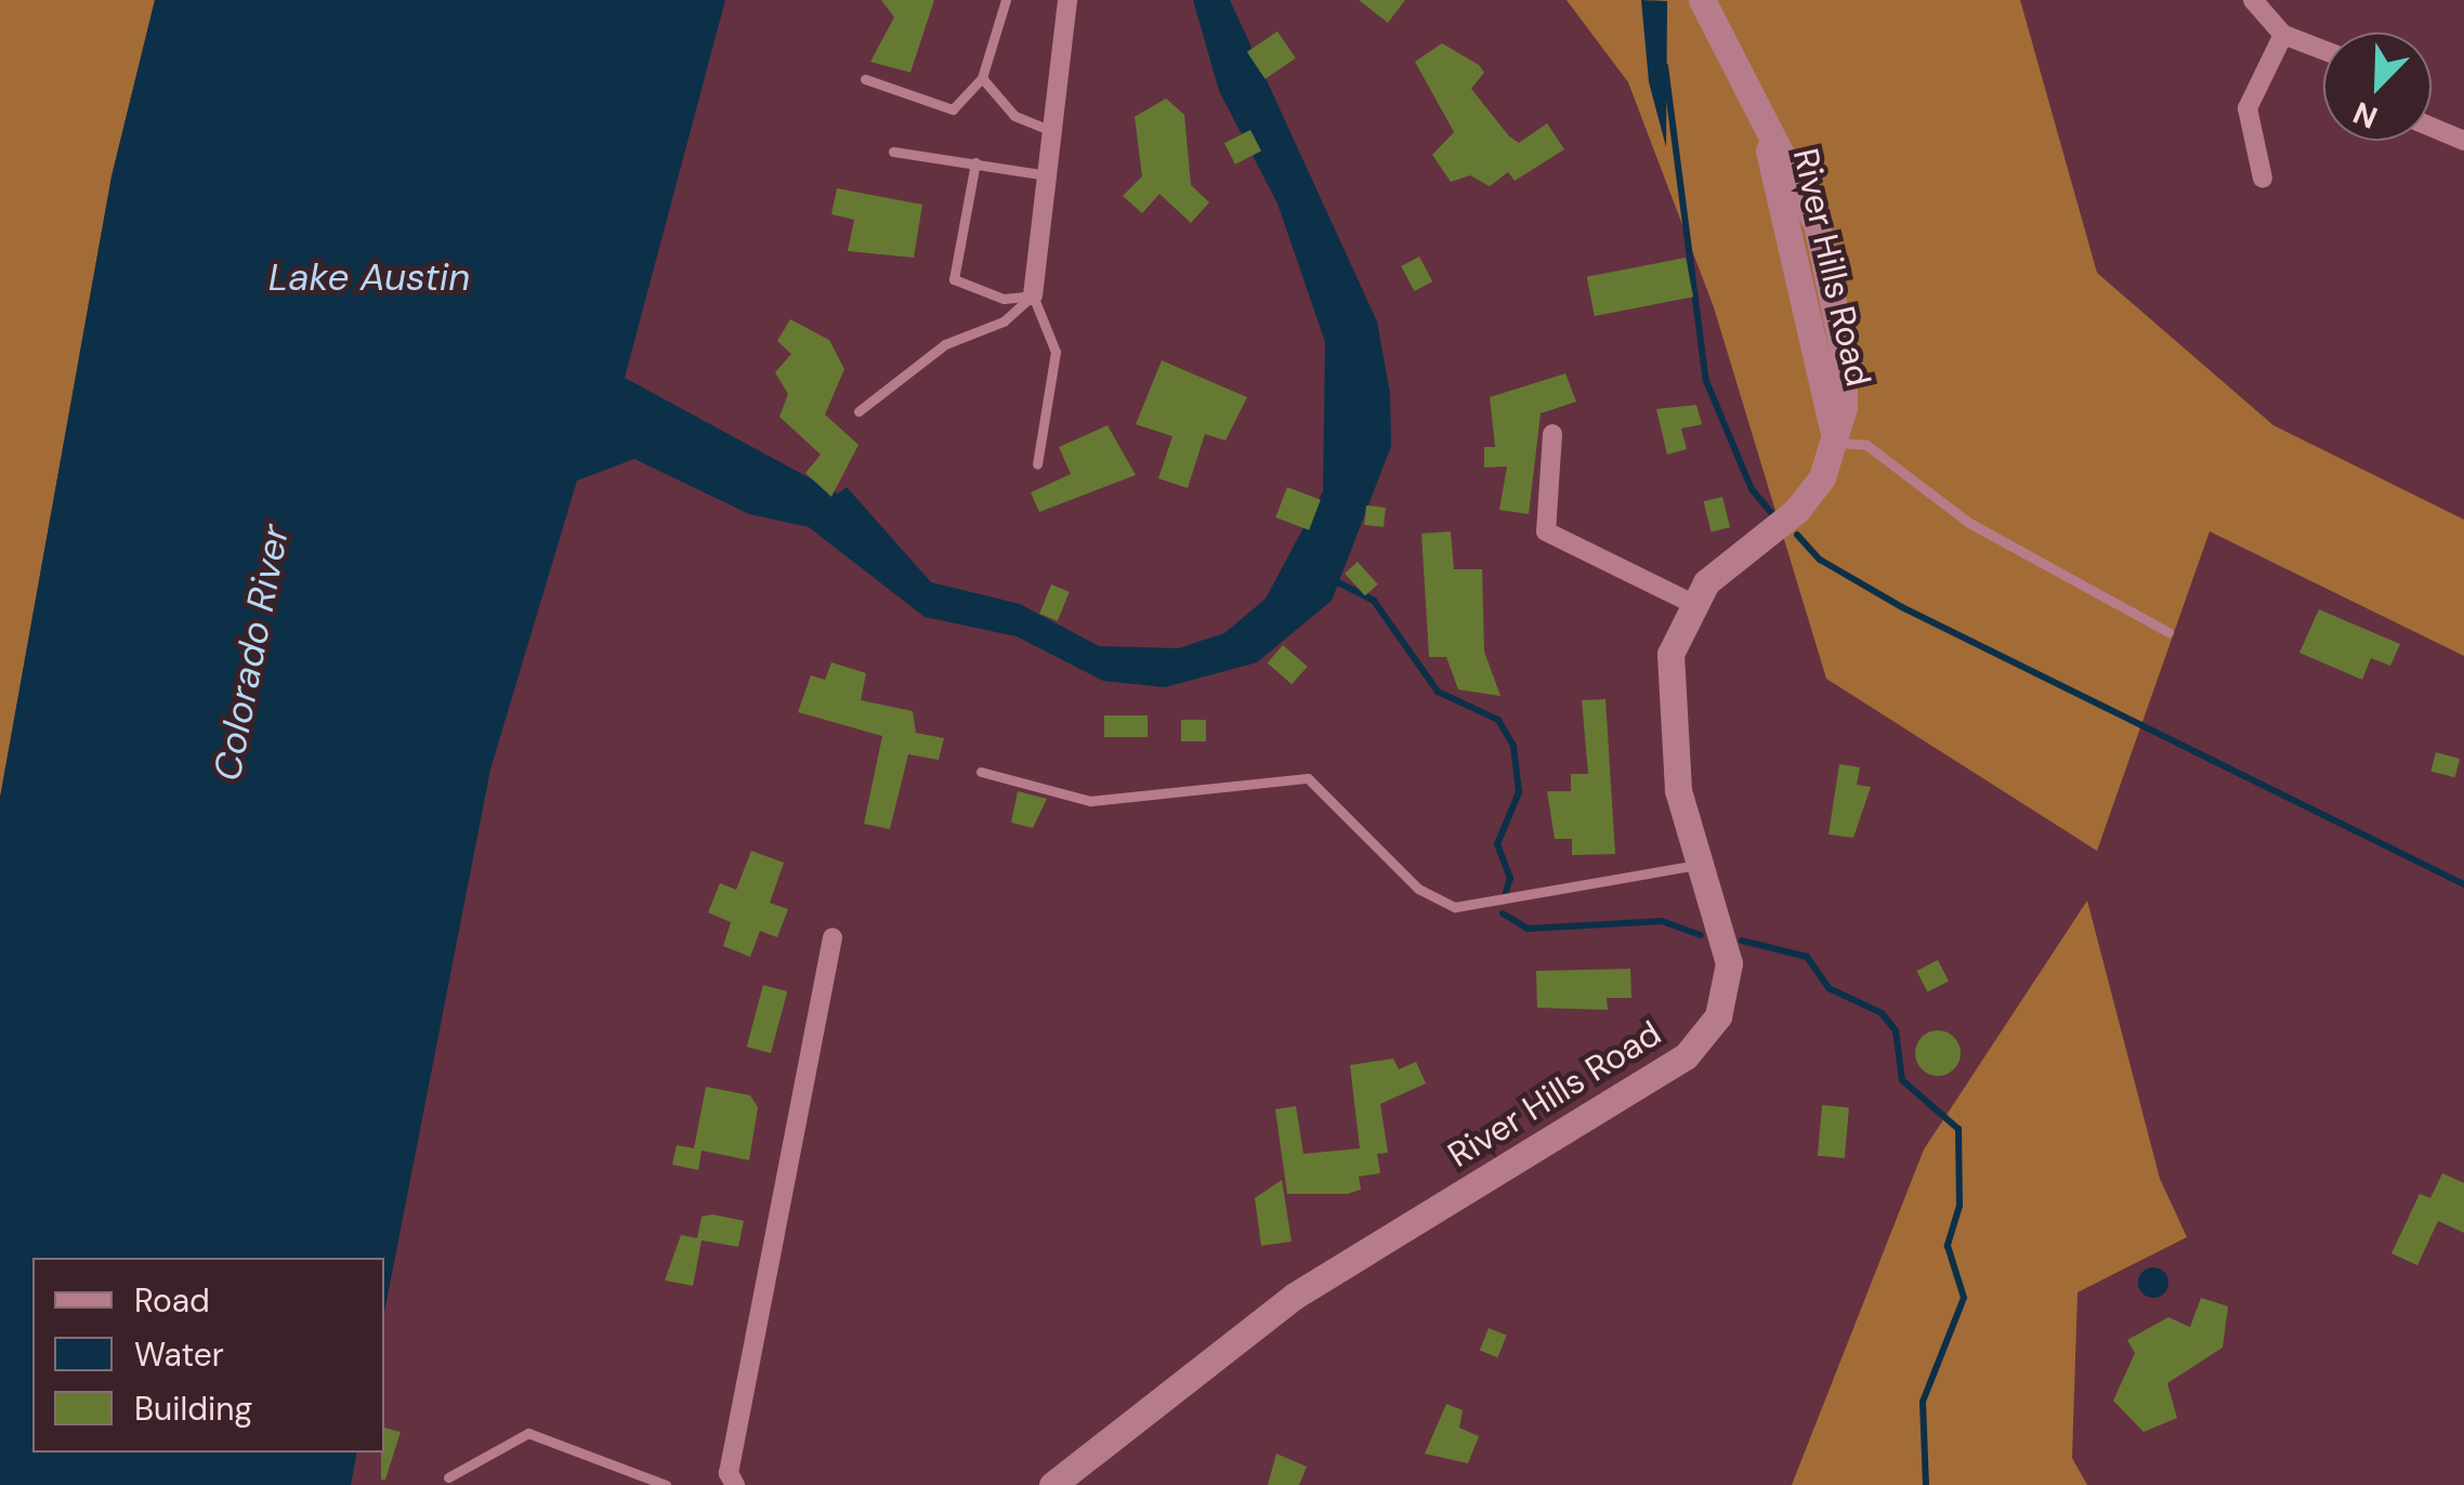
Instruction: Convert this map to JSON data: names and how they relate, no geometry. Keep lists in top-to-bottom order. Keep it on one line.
{"streets":{"street":["River Hills Road"]},"water":["Lake Austin","Colorado River"],"legend":["Road","Water","Building"],"north":"bottom left"}
